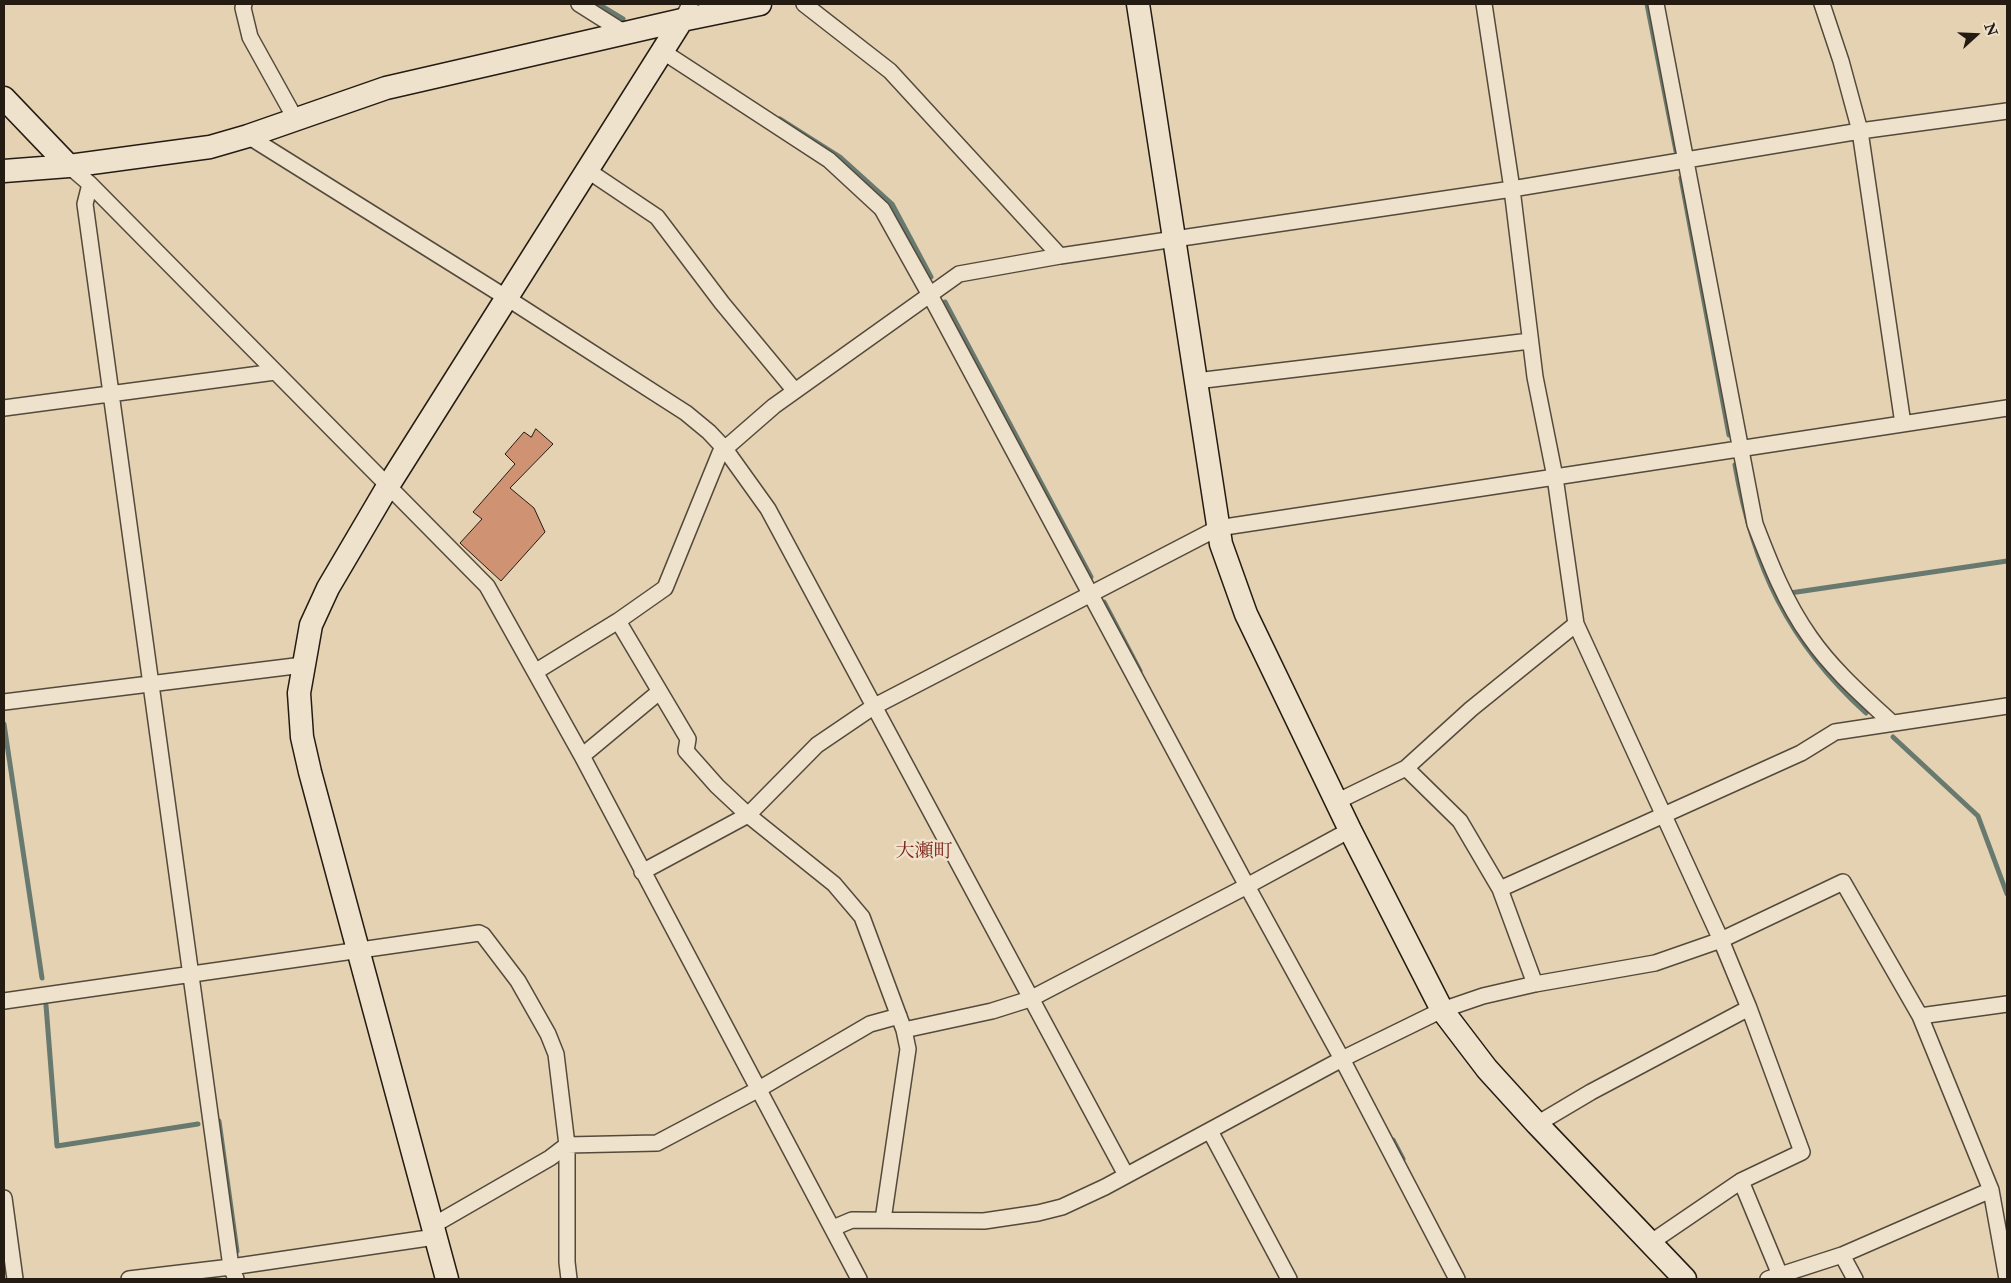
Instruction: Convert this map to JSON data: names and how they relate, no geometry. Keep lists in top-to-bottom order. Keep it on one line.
{"districts":["大瀬町"],"north":"right"}
